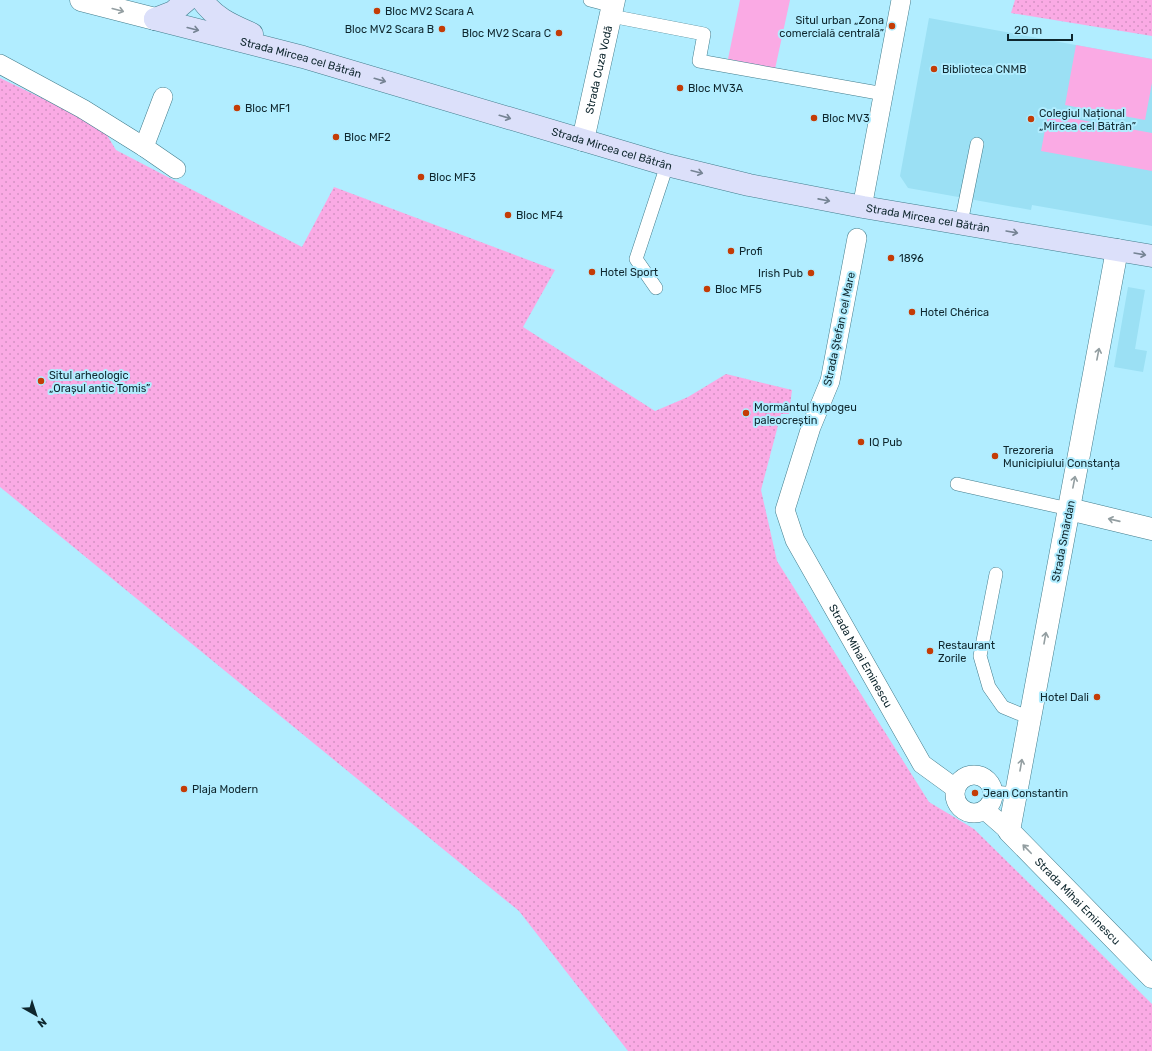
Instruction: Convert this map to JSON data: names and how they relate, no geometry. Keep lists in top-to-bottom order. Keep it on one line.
{"streets":{"main road":["Strada Mircea cel Bătrân"],"street":["Strada Cuza Vodă","Strada Ștefan cel Mare","Strada Smârdan","Strada Mihai Eminescu"]},"crossings":[["Strada Mircea cel Bătrân","Strada Cuza Vodă"],["Strada Mircea cel Bătrân","Strada Smârdan"],["Strada Ștefan cel Mare","Strada Mihai Eminescu"],["Strada Smârdan","Strada Mihai Eminescu"]],"one_way":["Strada Mircea cel Bătrân","Strada Smârdan","Strada Mihai Eminescu"],"places":["Bloc MV2 Scara A","Situl urban „Zona comercială centrală”","Bloc MV2 Scara B","Bloc MV2 Scara C","Biblioteca CNMB","Bloc MV3A","Bloc MF1","Bloc MV3","Colegiul Național „Mircea cel Bătrân”","Bloc MF2","Bloc MF3","Bloc MF4","Profi","1896","Hotel Sport","Irish Pub","Bloc MF5","Hotel Chérica","Situl arheologic „Orașul antic Tomis”","Mormântul hypogeu paleocreștin","IQ Pub","Trezoreria Municipiului Constanța","Restaurant Zorile","Hotel Dali","Plaja Modern","Jean Constantin"],"scale_bar":"20 m","north":"bottom right"}
